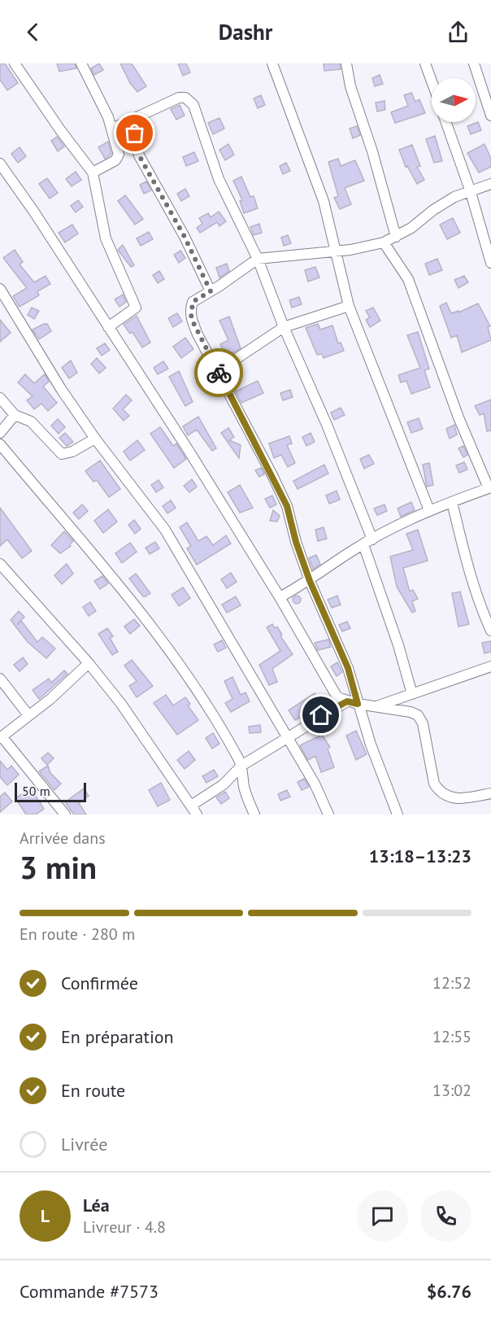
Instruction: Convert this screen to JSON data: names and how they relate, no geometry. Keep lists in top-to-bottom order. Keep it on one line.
{"scale_bar":"50 m","north":"right","page":{"header":"Dashr","scale":"50 m","heading":["3 min","Arrivée dans","13:18–13:23"],"panel":["Léa","Livreur · 4.8","Commande #7573","$6.76"],"bar":"En route · 280 m","list":[["Confirmée","12:52"],["En préparation","12:55"],["En route","13:02"],"Livrée"],"round":"L"}}
